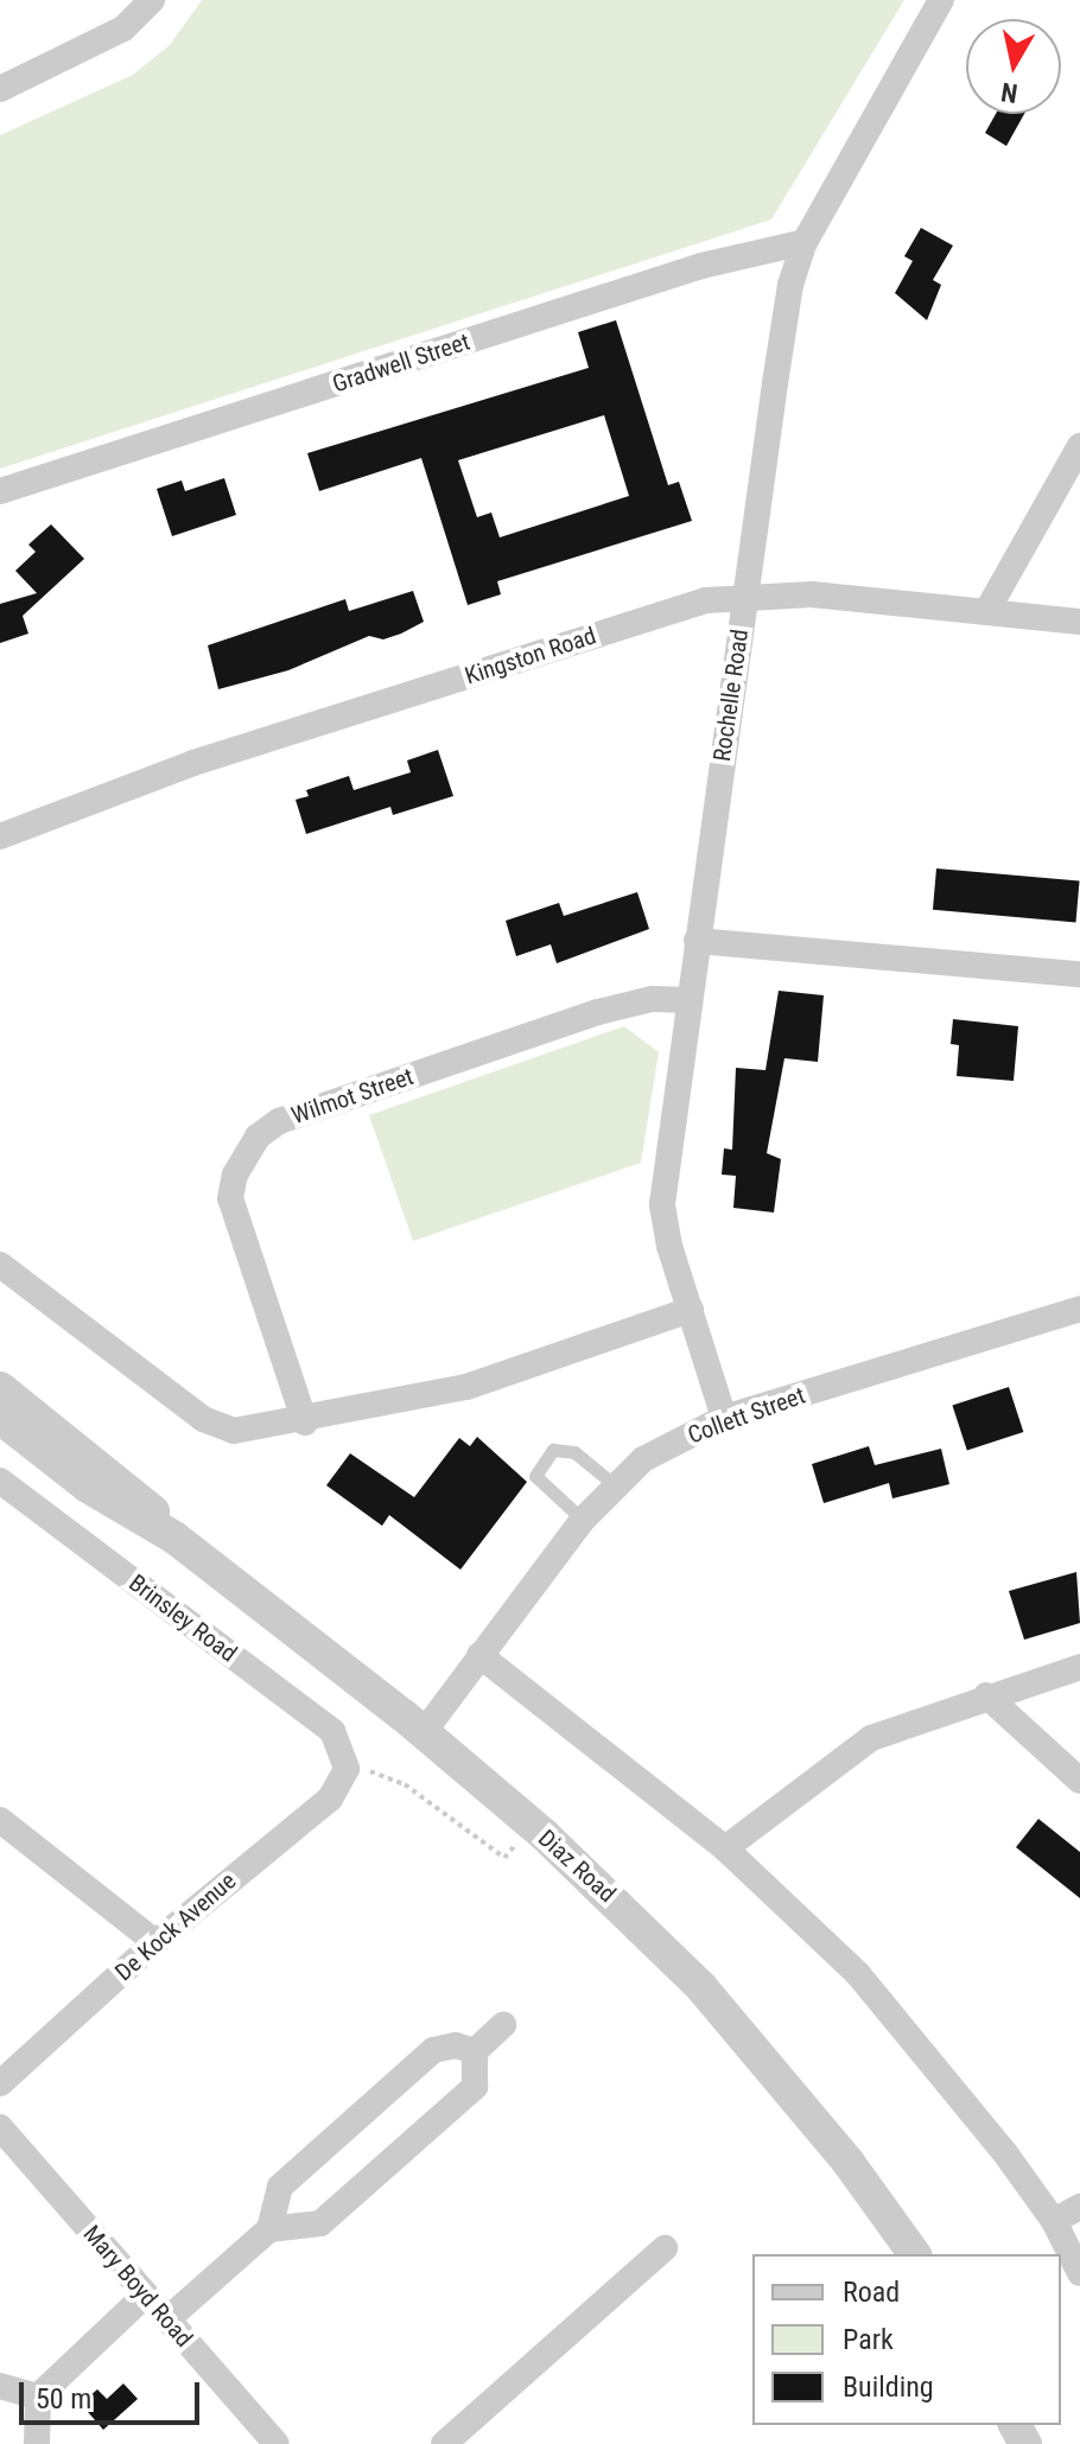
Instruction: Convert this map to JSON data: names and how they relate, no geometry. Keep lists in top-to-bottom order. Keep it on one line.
{"streets":{"street":["Gradwell Street","Kingston Road","Rochelle Road","Wilmot Street","Collett Street","Brinsley Road","Diaz Road","De Kock Avenue","Mary Boyd Road"]},"crossings":[["Gradwell Street","Rochelle Road"],["Kingston Road","Rochelle Road"],["Rochelle Road","Wilmot Street"],["Rochelle Road","Collett Street"],["Collett Street","Diaz Road"],["Brinsley Road","De Kock Avenue"]],"legend":["Road","Park","Building"],"scale_bar":"50 m","north":"bottom"}
